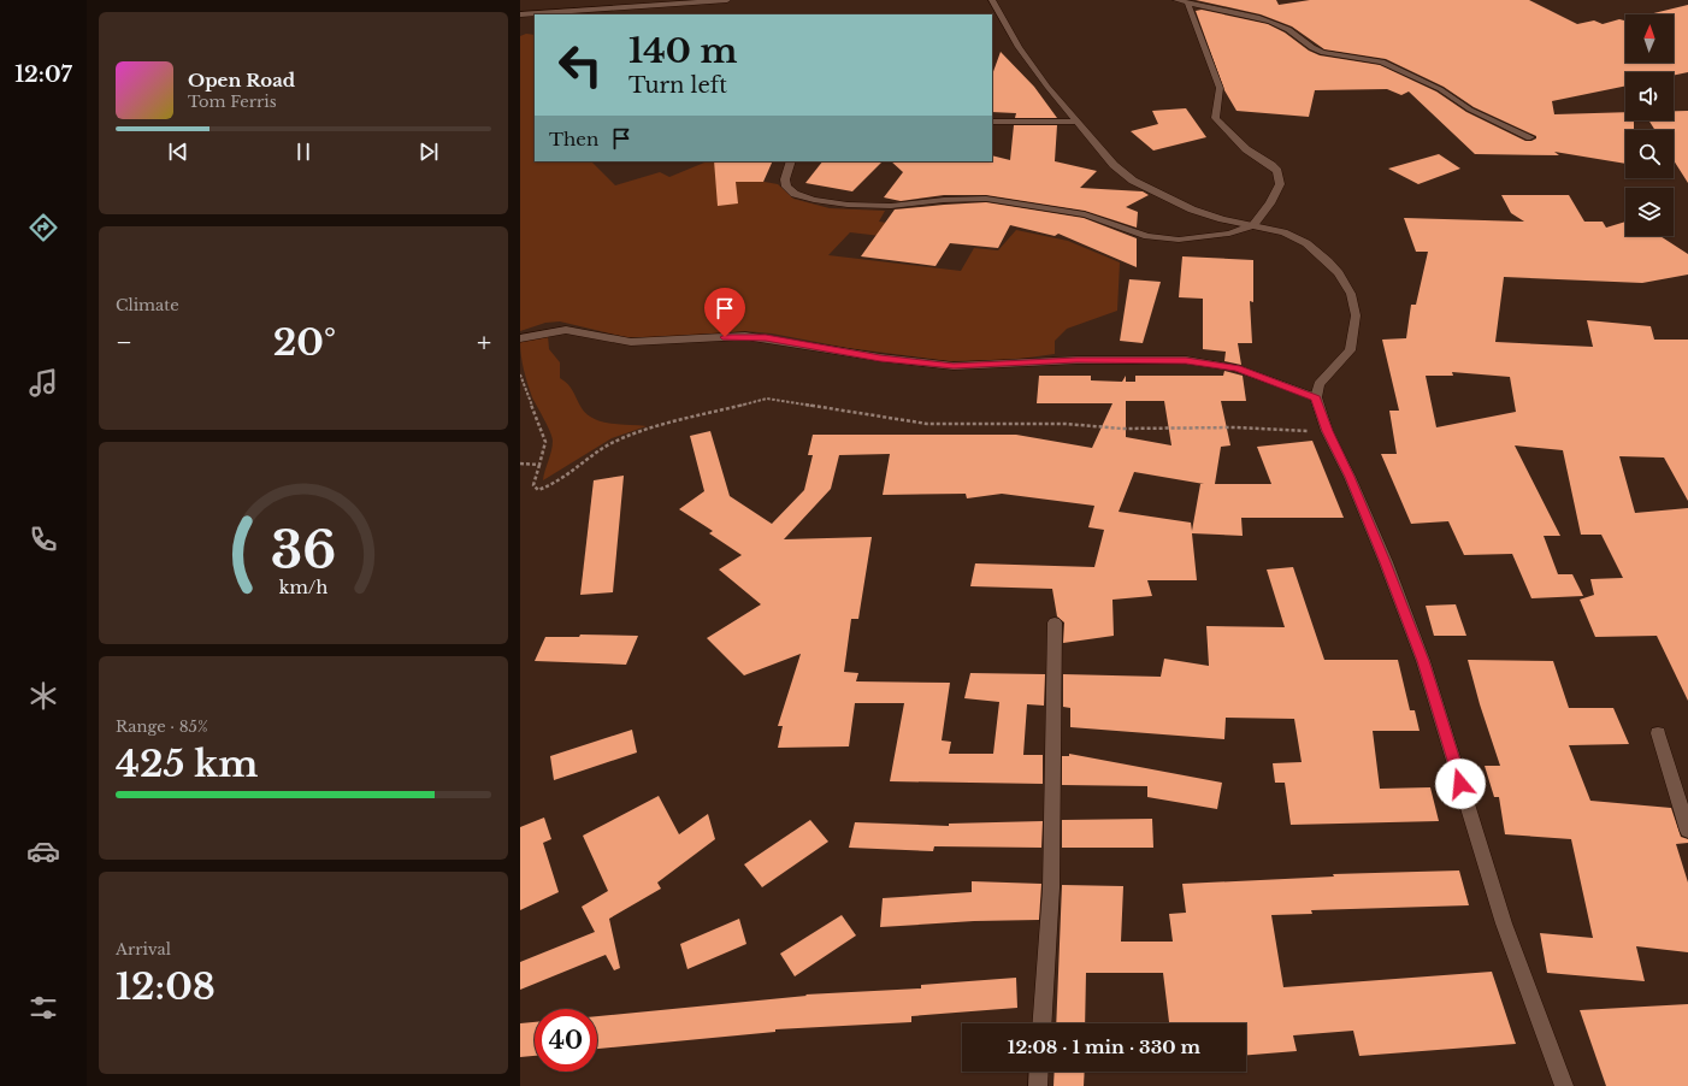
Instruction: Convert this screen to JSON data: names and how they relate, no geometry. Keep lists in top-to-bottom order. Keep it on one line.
{"north":"top","page":{"tabs":"12:07","turn":["140 m","Turn left"],"song":["Open Road","Tom Ferris"],"then":"Then","tile":["Climate",["Range · 85%","425 km"],["Arrival","12:08"]],"heat":["−","20°","+"],"limit":"40","trip":"12:08 · 1 min · 330 m","gauge":["36","km/h"]}}
